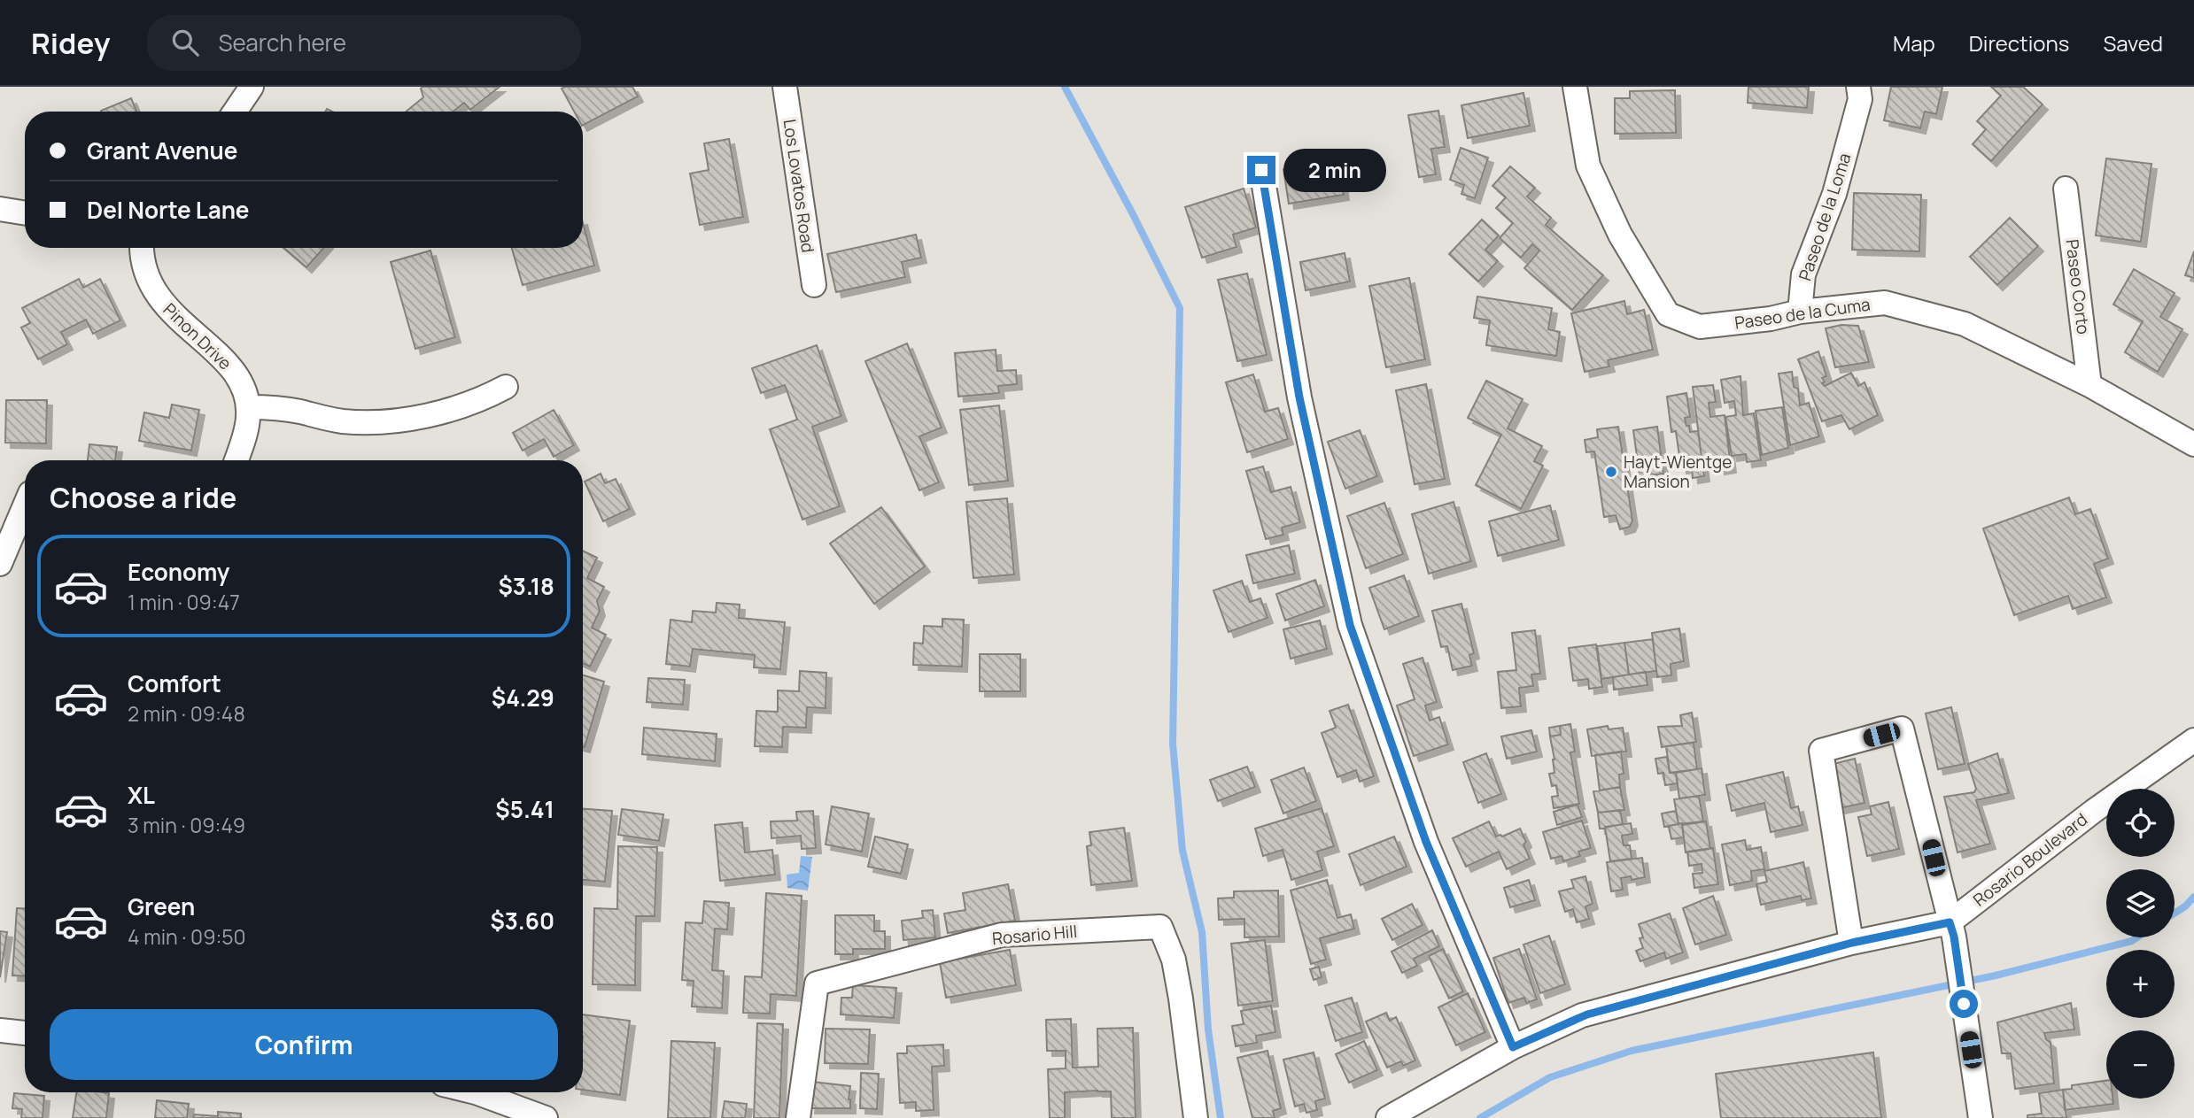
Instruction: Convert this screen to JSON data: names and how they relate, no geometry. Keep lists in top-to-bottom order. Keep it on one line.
{"streets":{"street":["Los Lovatos Road","Paseo de la Loma","Paseo Corto","Paseo de la Cuma","Pinon Drive","Rosario Boulevard","Rosario Hill"]},"crossings":[["Paseo de la Loma","Paseo de la Cuma"],["Paseo Corto","Paseo de la Cuma"]],"places":["Hayt-Wientge Mansion"],"page":{"header":"Ridey","search":"Search here","nav":["Map","Directions","Saved"],"banner":["Grant Avenue","Del Norte Lane"],"bubble":"2 min","heading":"Choose a ride","list":[{"name":"Economy","note":"1 min · 09:47","value":"$3.18"},{"name":"Comfort","note":"2 min · 09:48","value":"$4.29"},{"name":"XL","note":"3 min · 09:49","value":"$5.41"},{"name":"Green","note":"4 min · 09:50","value":"$3.60"}],"map_buttons":["+","−"],"buttons":"Confirm"}}
